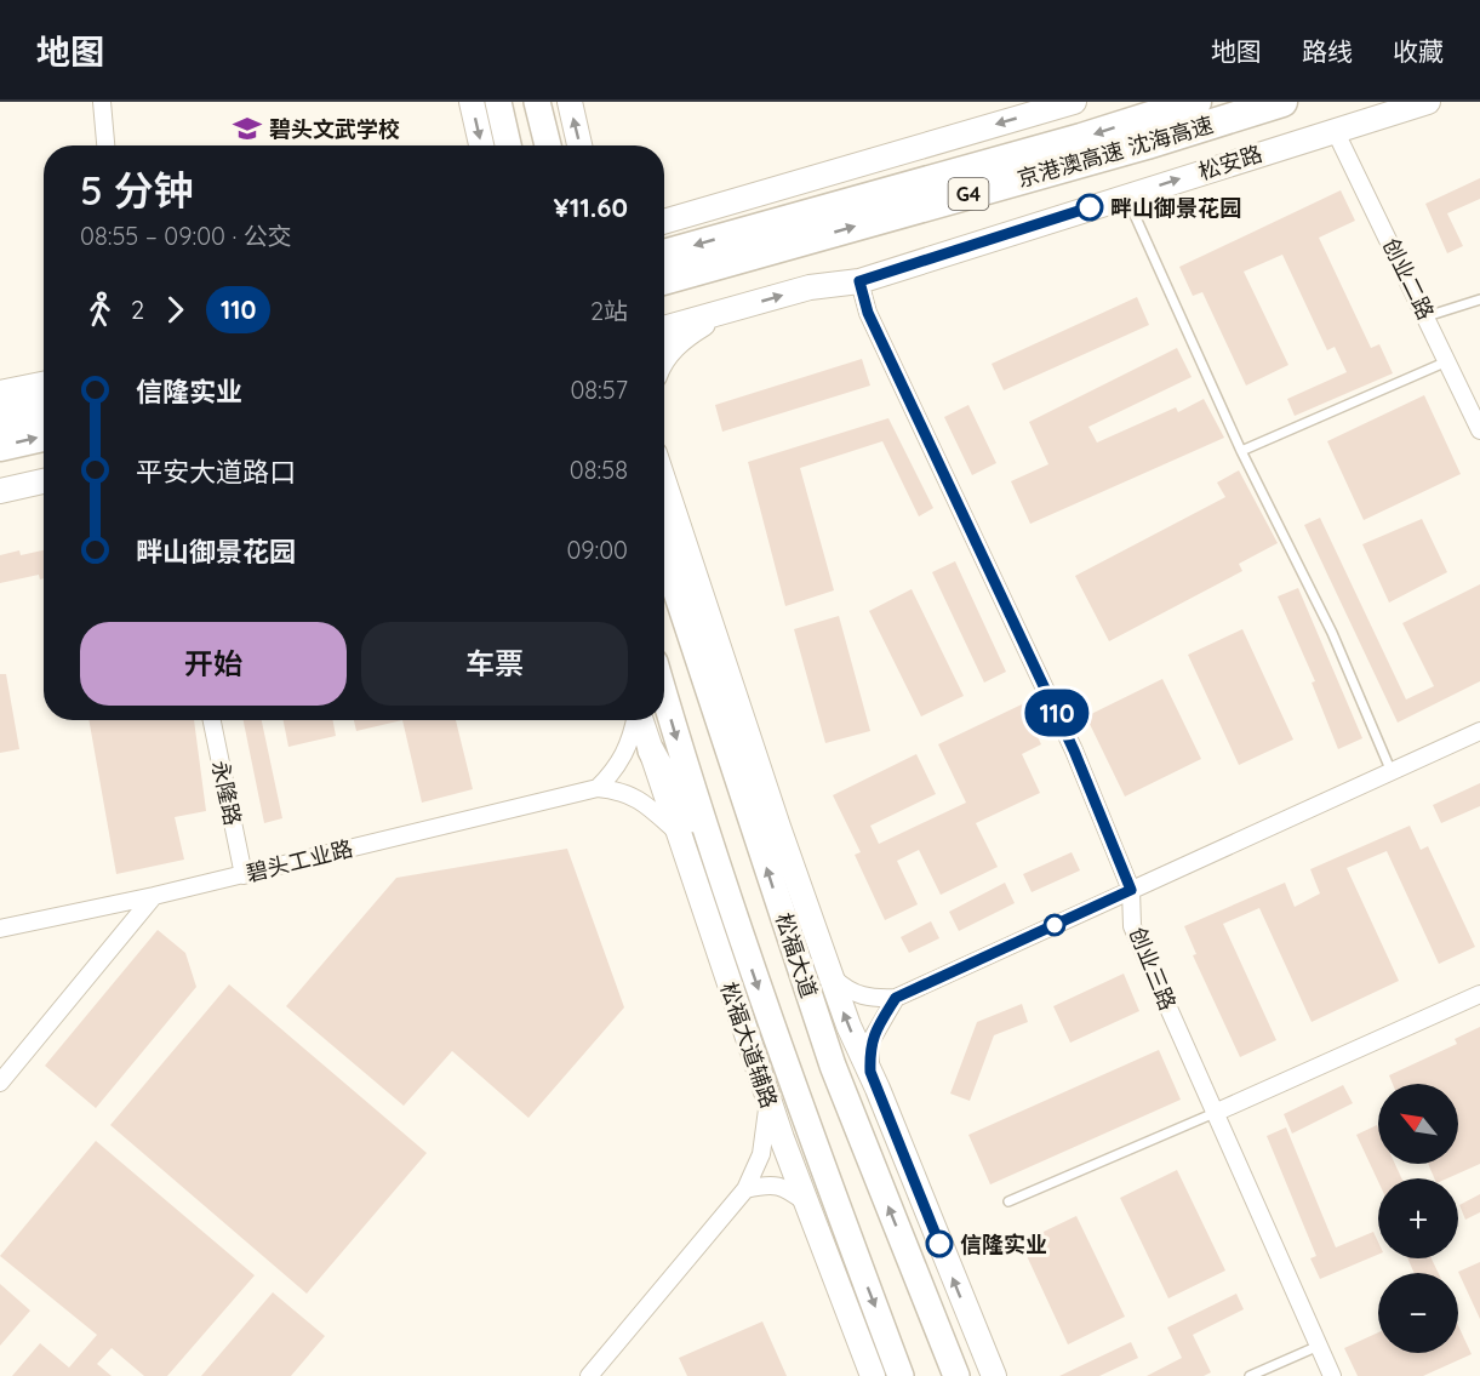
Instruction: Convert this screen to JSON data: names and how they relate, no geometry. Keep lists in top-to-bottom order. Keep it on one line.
{"streets":{"highway":["京港澳高速 沈海高速","G4"],"main road":["松安路","松福大道","松福大道辅路"],"street":["创业二路","永隆路","碧头工业路","创业三路"]},"crossings":[["松安路","创业二路"],["松安路","创业三路"],["永隆路","碧头工业路"]],"places":{"school or university":["碧头文武学校"],"other":["畔山御景花园","信隆实业"]},"lines":["bus line 110"],"north":"top left","page":{"header":"地图","nav":["地图","路线","收藏"],"on_map":"110","heading":["5 分钟","08:55 – 09:00 · 公交","¥11.60"],"legs":["2","110","2站"],"list":[{"name":"信隆实业","value":"08:57"},{"name":"平安大道路口","value":"08:58"},{"name":"畔山御景花园","value":"09:00"}],"buttons":["开始","车票"],"map_buttons":["+","−"]}}
